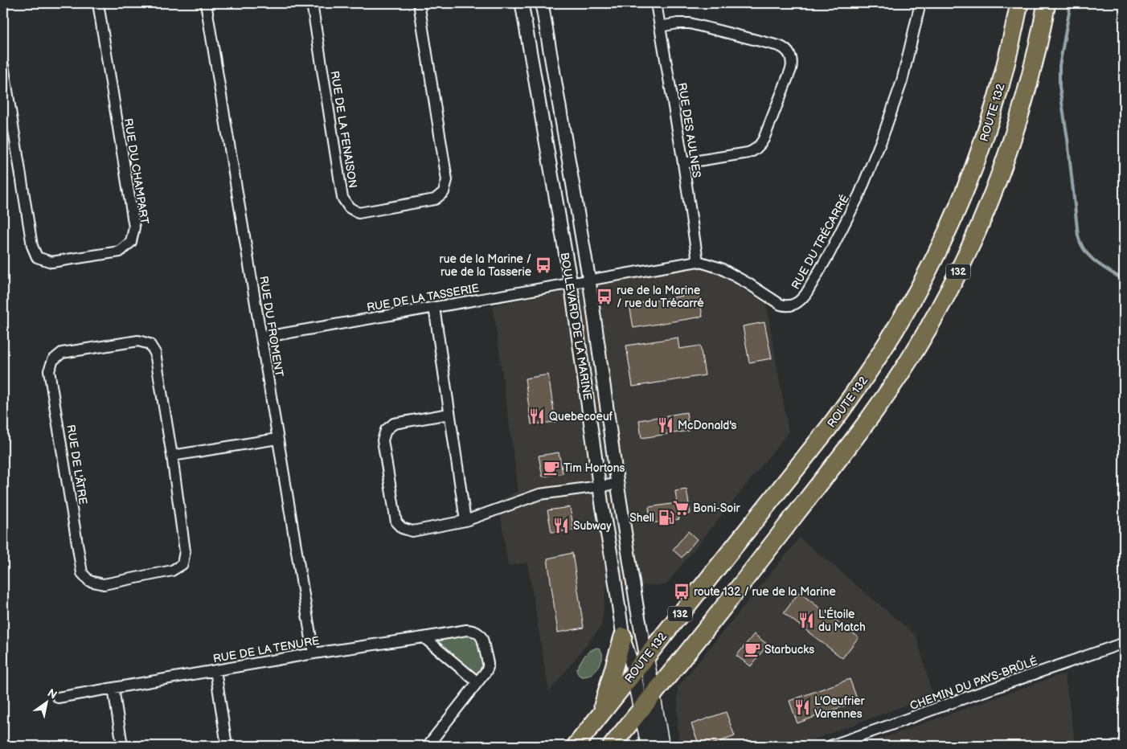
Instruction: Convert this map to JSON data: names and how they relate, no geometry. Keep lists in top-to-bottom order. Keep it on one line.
{"streets":{"highway":["ROUTE 132","132"],"street":["RUE DE LA FENAISON","RUE DES AULNES","RUE DU CHAMPART","RUE DU TRÉCARRÉ","RUE DE LA TASSERIE","RUE DU FROMENT","BOULEVARD DE LA MARINE","RUE DE L'ÂTRE","RUE DE LA TENURE","CHEMIN DU PAYS-BRÛLÉ"]},"crossings":[["ROUTE 132","BOULEVARD DE LA MARINE"],["RUE DES AULNES","RUE DU TRÉCARRÉ"],["RUE DU TRÉCARRÉ","RUE DE LA TASSERIE"],["RUE DU TRÉCARRÉ","BOULEVARD DE LA MARINE"],["RUE DE LA TASSERIE","RUE DU FROMENT"],["RUE DE LA TASSERIE","BOULEVARD DE LA MARINE"],["RUE DU FROMENT","RUE DE LA TENURE"]],"places":{"bus stop":["rue de la Marine / rue de la Tasserie","rue de la Marine / rue du Trécarré","route 132 / rue de la Marine"],"restaurant":["Quebecoeuf","McDonald's","Subway","L'Étoile du Match","L'Oeufrier Varennes"],"cafe":["Tim Hortons","Starbucks"],"supermarket":["Boni-Soir"],"fuel station":["Shell"]},"north":"top right"}
